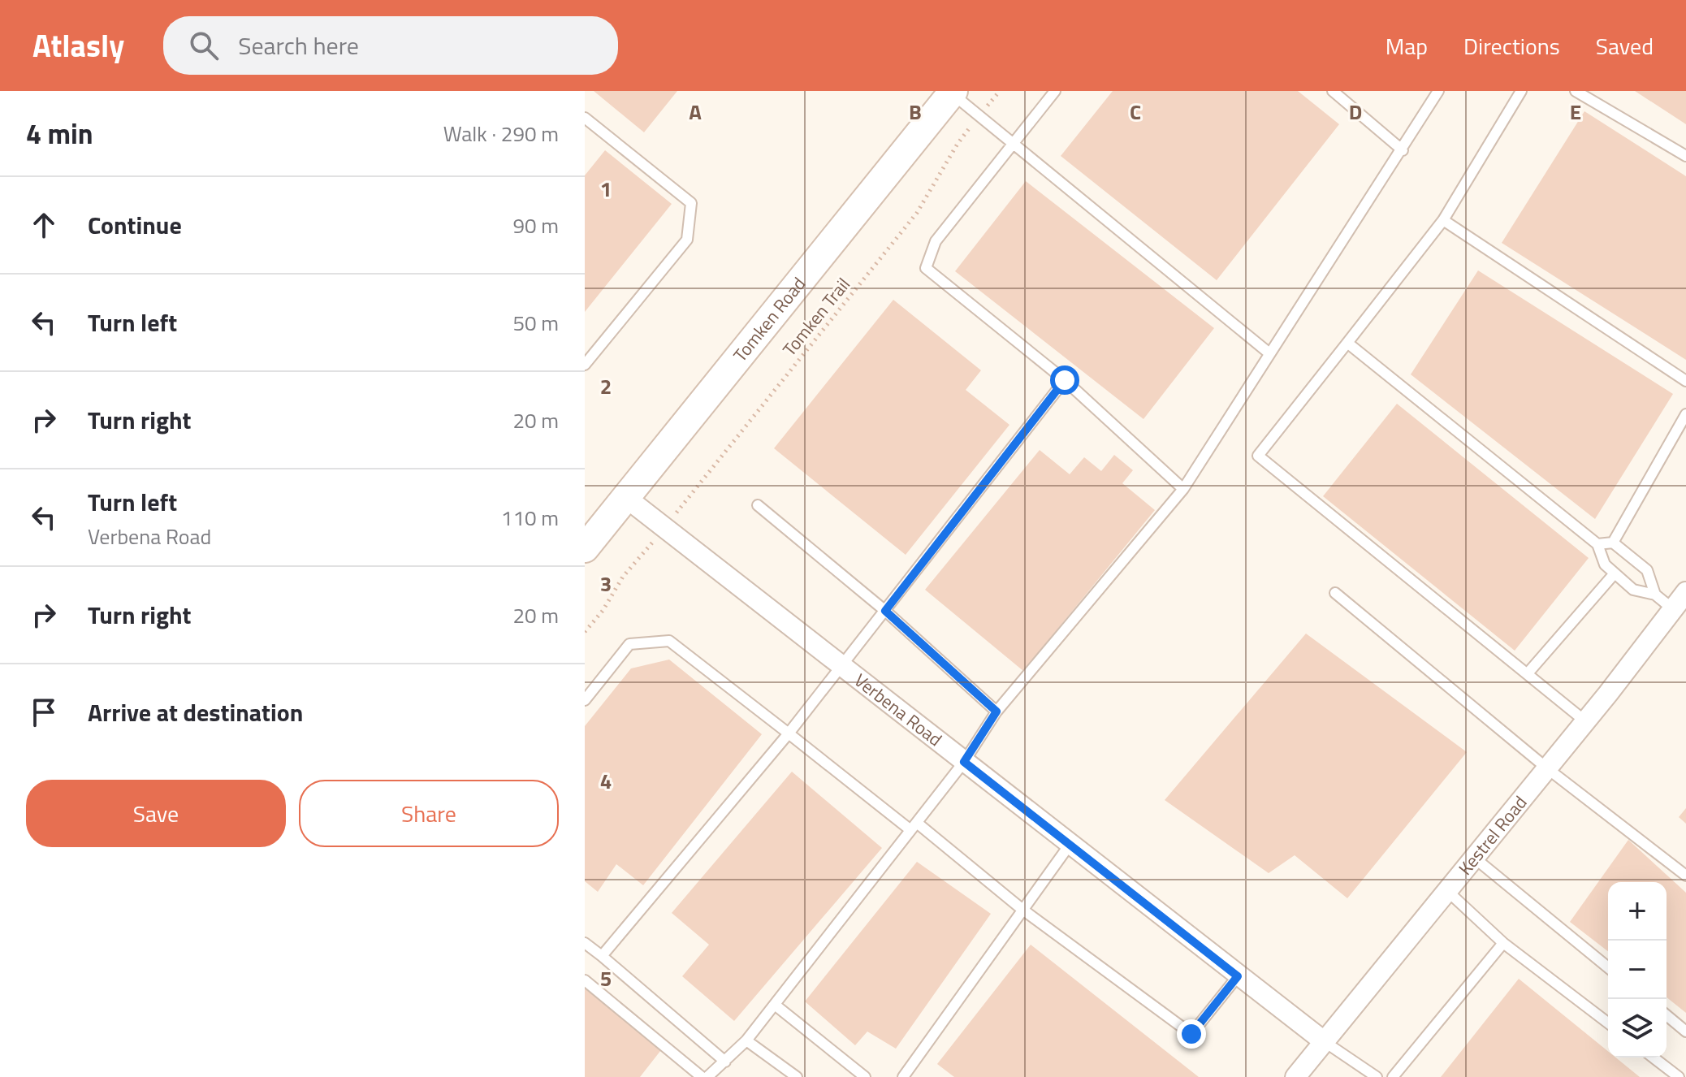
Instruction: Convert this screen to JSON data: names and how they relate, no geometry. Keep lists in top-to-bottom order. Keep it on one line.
{"streets":{"main road":["Tomken Road"],"street":["Verbena Road","Kestrel Road"],"path":["Tomken Trail"]},"crossings":[["Tomken Road","Verbena Road"],["Verbena Road","Kestrel Road"]],"page":{"header":"Atlasly","search":"Search here","nav":["Map","Directions","Saved"],"heading":["4 min","Walk · 290 m"],"list":[["Continue","90 m"],["Turn left","50 m"],["Turn right","20 m"],["Turn left","Verbena Road","110 m"],["Turn right","20 m"],"Arrive at destination"],"buttons":["Save","Share"],"map_buttons":["+","−"]},"grid":{"columns":["A","B","C","D","E"],"rows":["1","2","3","4","5"]}}
